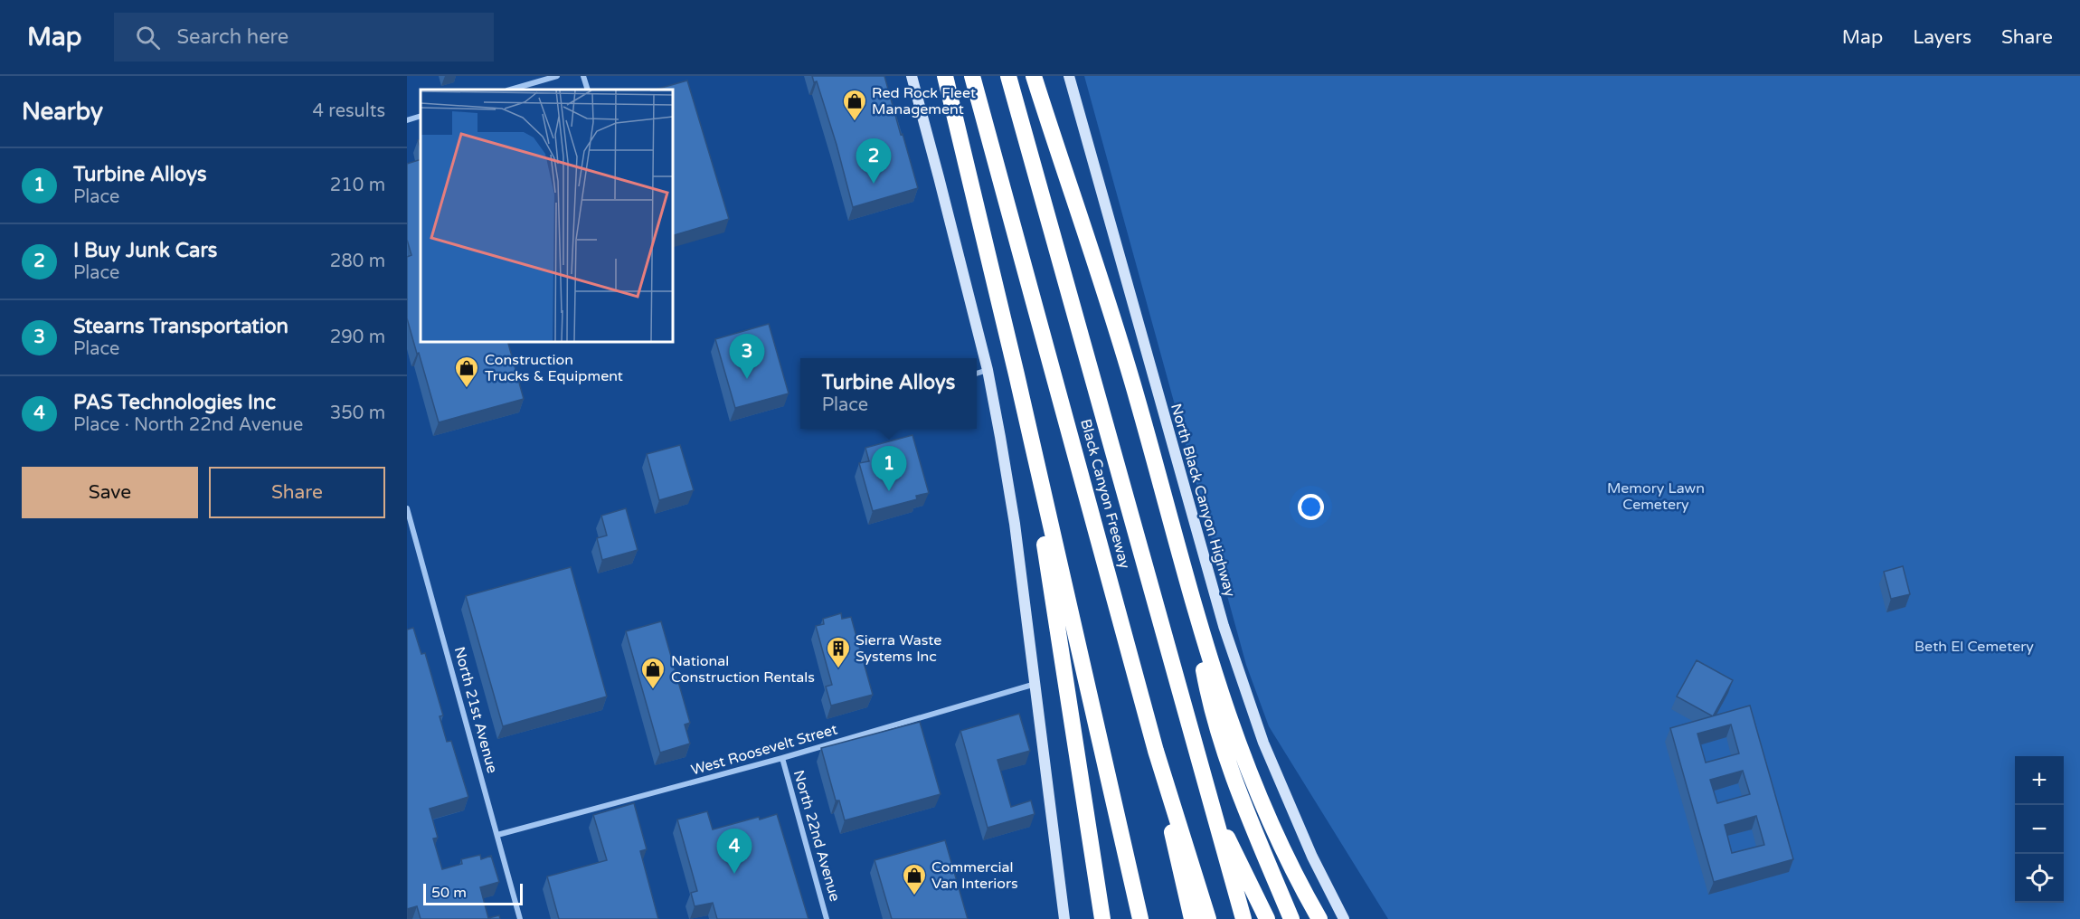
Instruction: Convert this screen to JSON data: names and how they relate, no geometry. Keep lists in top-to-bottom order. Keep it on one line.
{"streets":{"highway":["Black Canyon Freeway"],"main road":["North Black Canyon Highway"],"street":["North 21st Avenue","West Roosevelt Street","North 22nd Avenue"]},"crossings":[["North 21st Avenue","West Roosevelt Street"],["West Roosevelt Street","North 22nd Avenue"]],"parks":["Memory Lawn Cemetery","Beth El Cemetery"],"places":{"shop":["Red Rock Fleet Management","Construction Trucks & Equipment","National Construction Rentals","Commercial Van Interiors"],"building":["Sierra Waste Systems Inc"]},"scale_bar":"50 m","page":{"header":"Map","search":"Search here","nav":["Map","Layers","Share"],"heading":["Nearby","4 results"],"pins":["2","3","1","4"],"list":[{"mark":"1","name":"Turbine Alloys","note":"Place","value":"210 m"},{"mark":"2","name":"I Buy Junk Cars","note":"Place","value":"280 m"},{"mark":"3","name":"Stearns Transportation","note":"Place","value":"290 m"},{"mark":"4","name":"PAS Technologies Inc","note":"Place · North 22nd Avenue","value":"350 m"}],"popup":["Turbine Alloys","Place"],"buttons":["Save","Share"],"map_buttons":["+","−"],"scale":"50 m"}}
